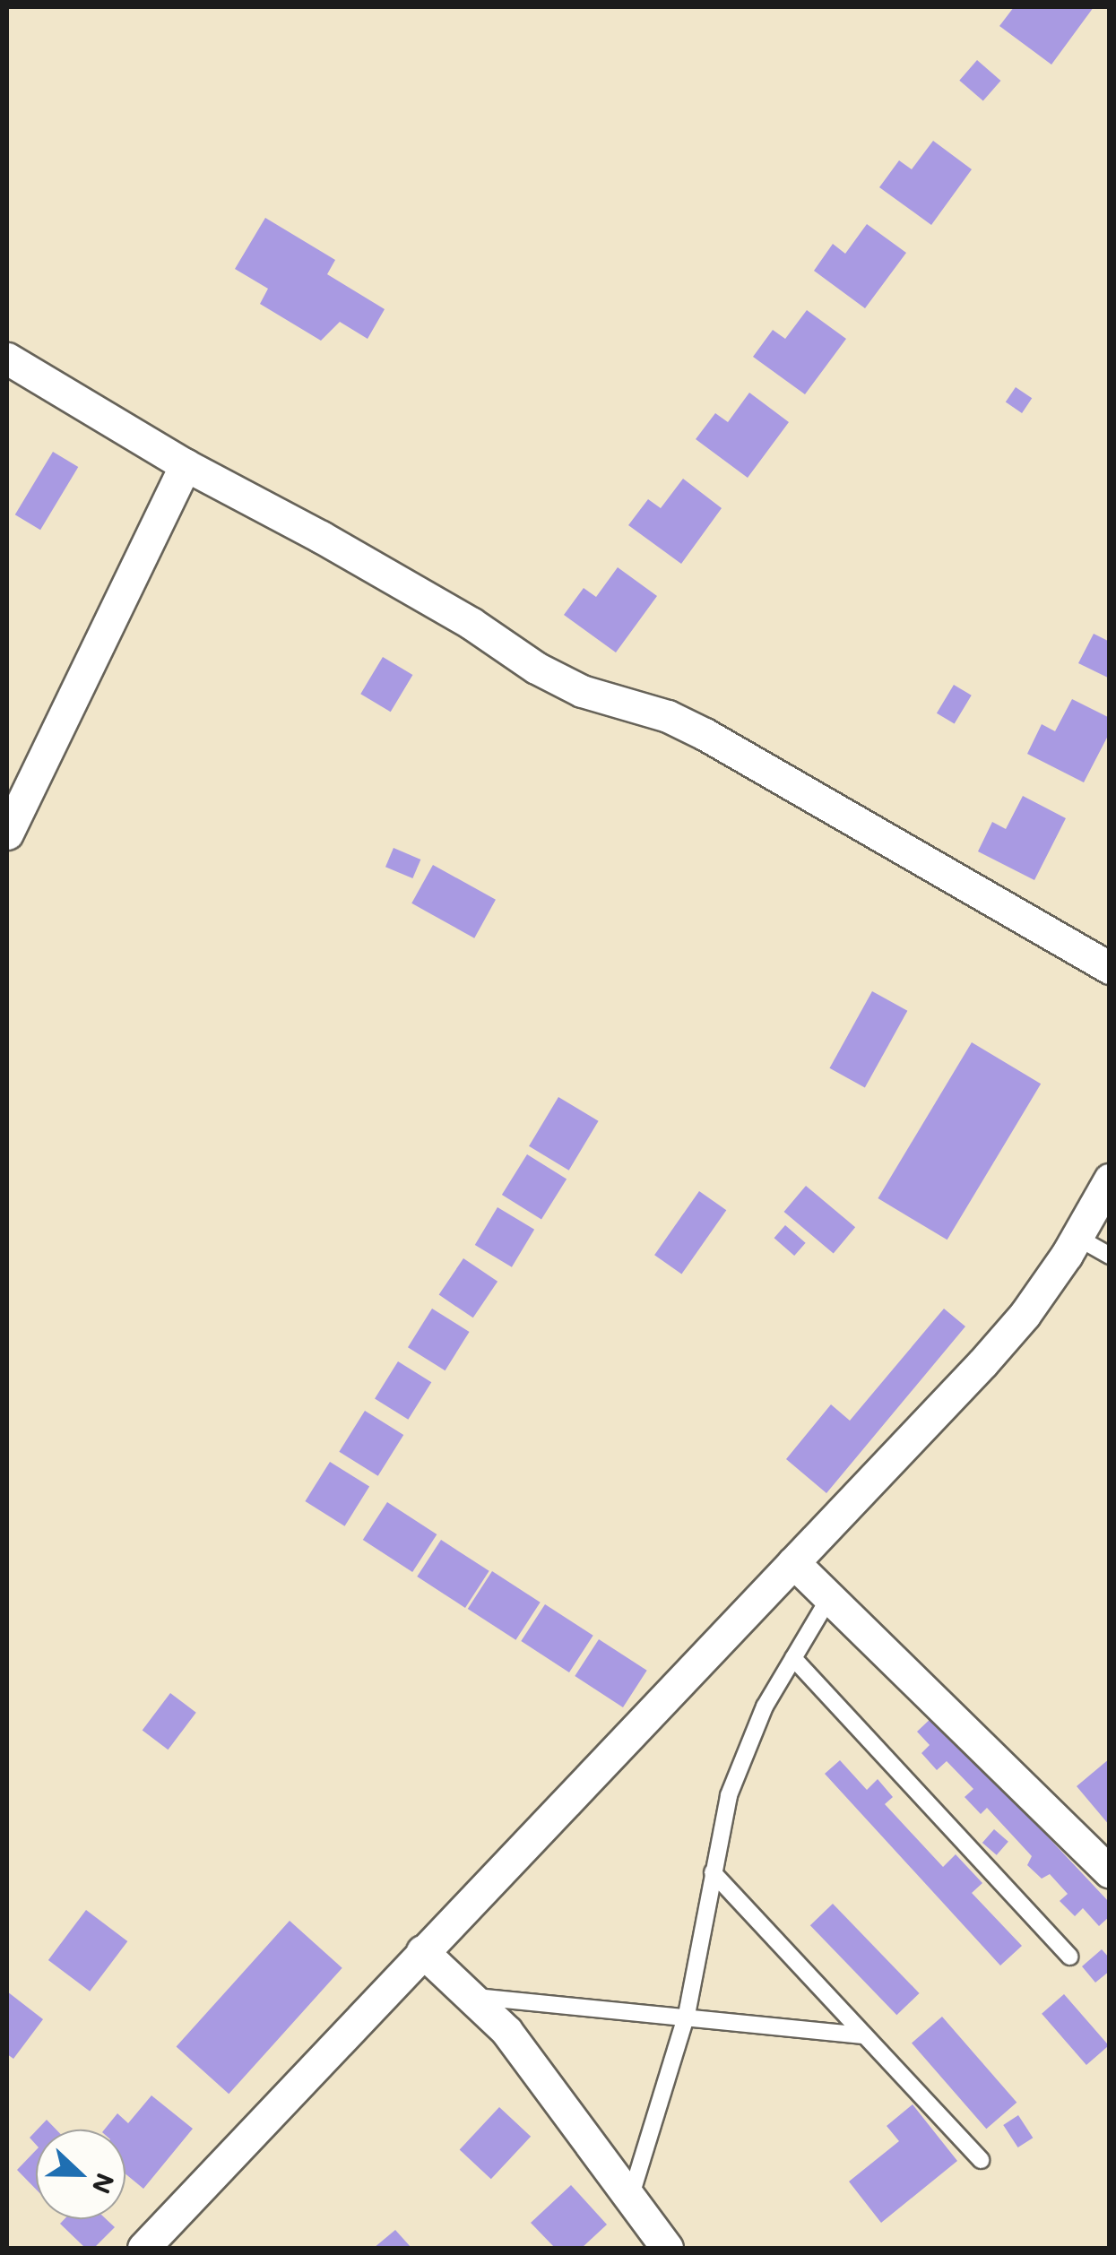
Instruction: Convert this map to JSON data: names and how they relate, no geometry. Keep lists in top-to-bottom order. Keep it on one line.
{"north":"right"}
